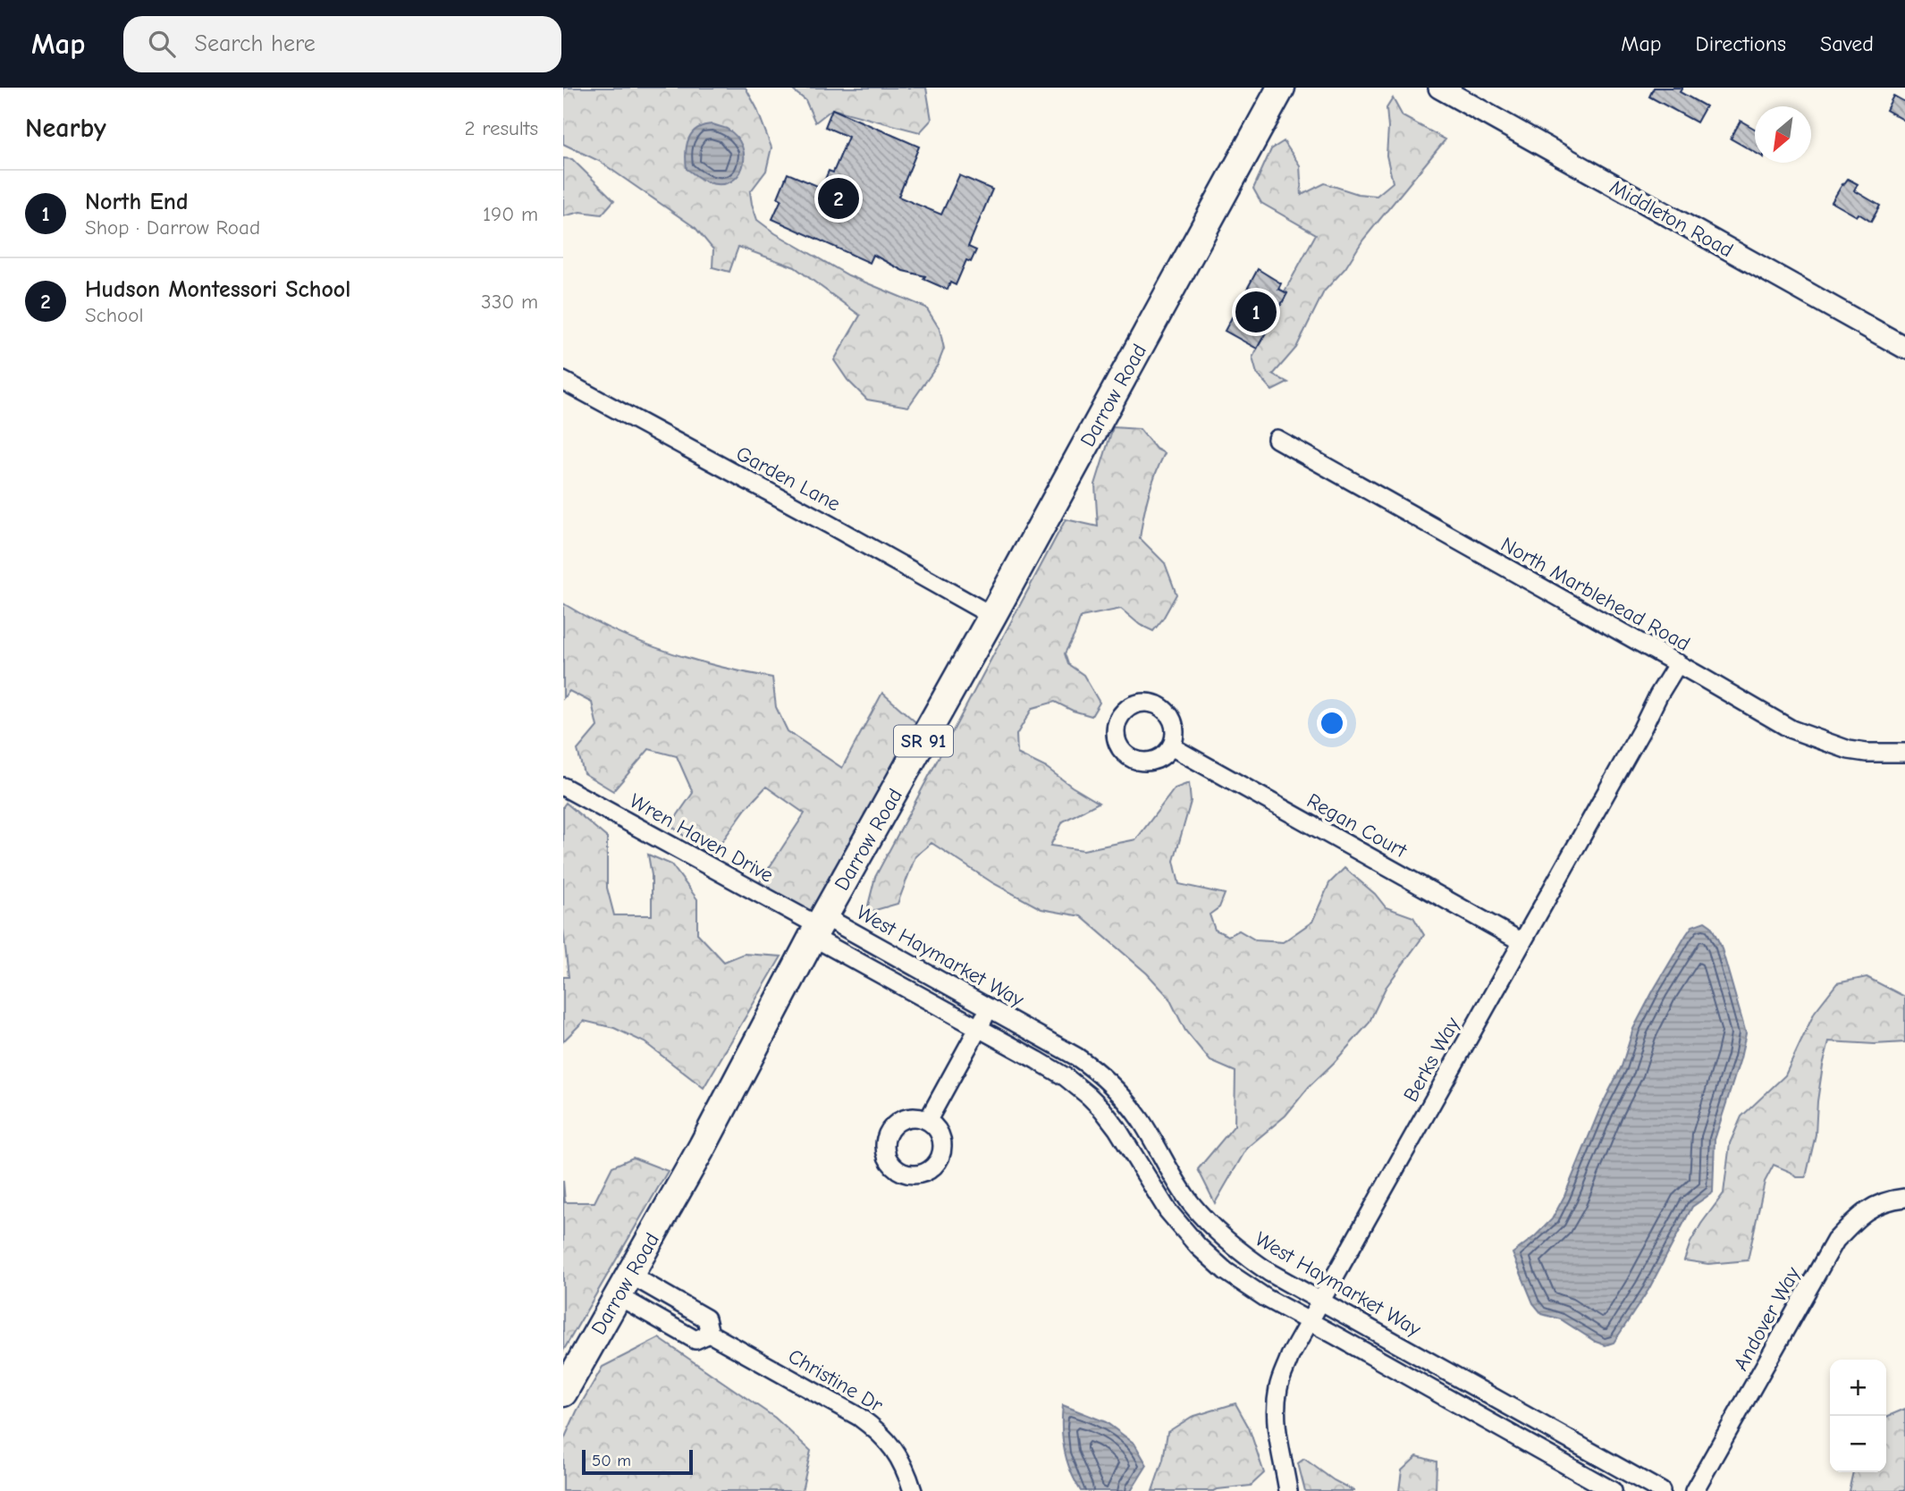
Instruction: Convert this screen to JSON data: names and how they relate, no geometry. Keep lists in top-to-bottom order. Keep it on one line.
{"streets":{"main road":["Darrow Road","SR 91"],"street":["Middleton Road","Garden Lane","North Marblehead Road","Regan Court","Wren Haven Drive","West Haymarket Way","Berks Way","Andover Way","Christine Dr"]},"crossings":[["Darrow Road","Garden Lane"],["Darrow Road","Wren Haven Drive"],["Darrow Road","West Haymarket Way"],["Darrow Road","Christine Dr"],["North Marblehead Road","Berks Way"],["Regan Court","Berks Way"],["Wren Haven Drive","West Haymarket Way"],["West Haymarket Way","Berks Way"]],"scale_bar":"50 m","north":"bottom left","page":{"header":"Map","search":"Search here","nav":["Map","Directions","Saved"],"heading":["Nearby","2 results"],"list":[{"mark":"1","name":"North End","note":"Shop · Darrow Road","value":"190 m"},{"mark":"2","name":"Hudson Montessori School","note":"School","value":"330 m"}],"pins":["2","1"],"map_buttons":["+","−"],"scale":"50 m"}}
